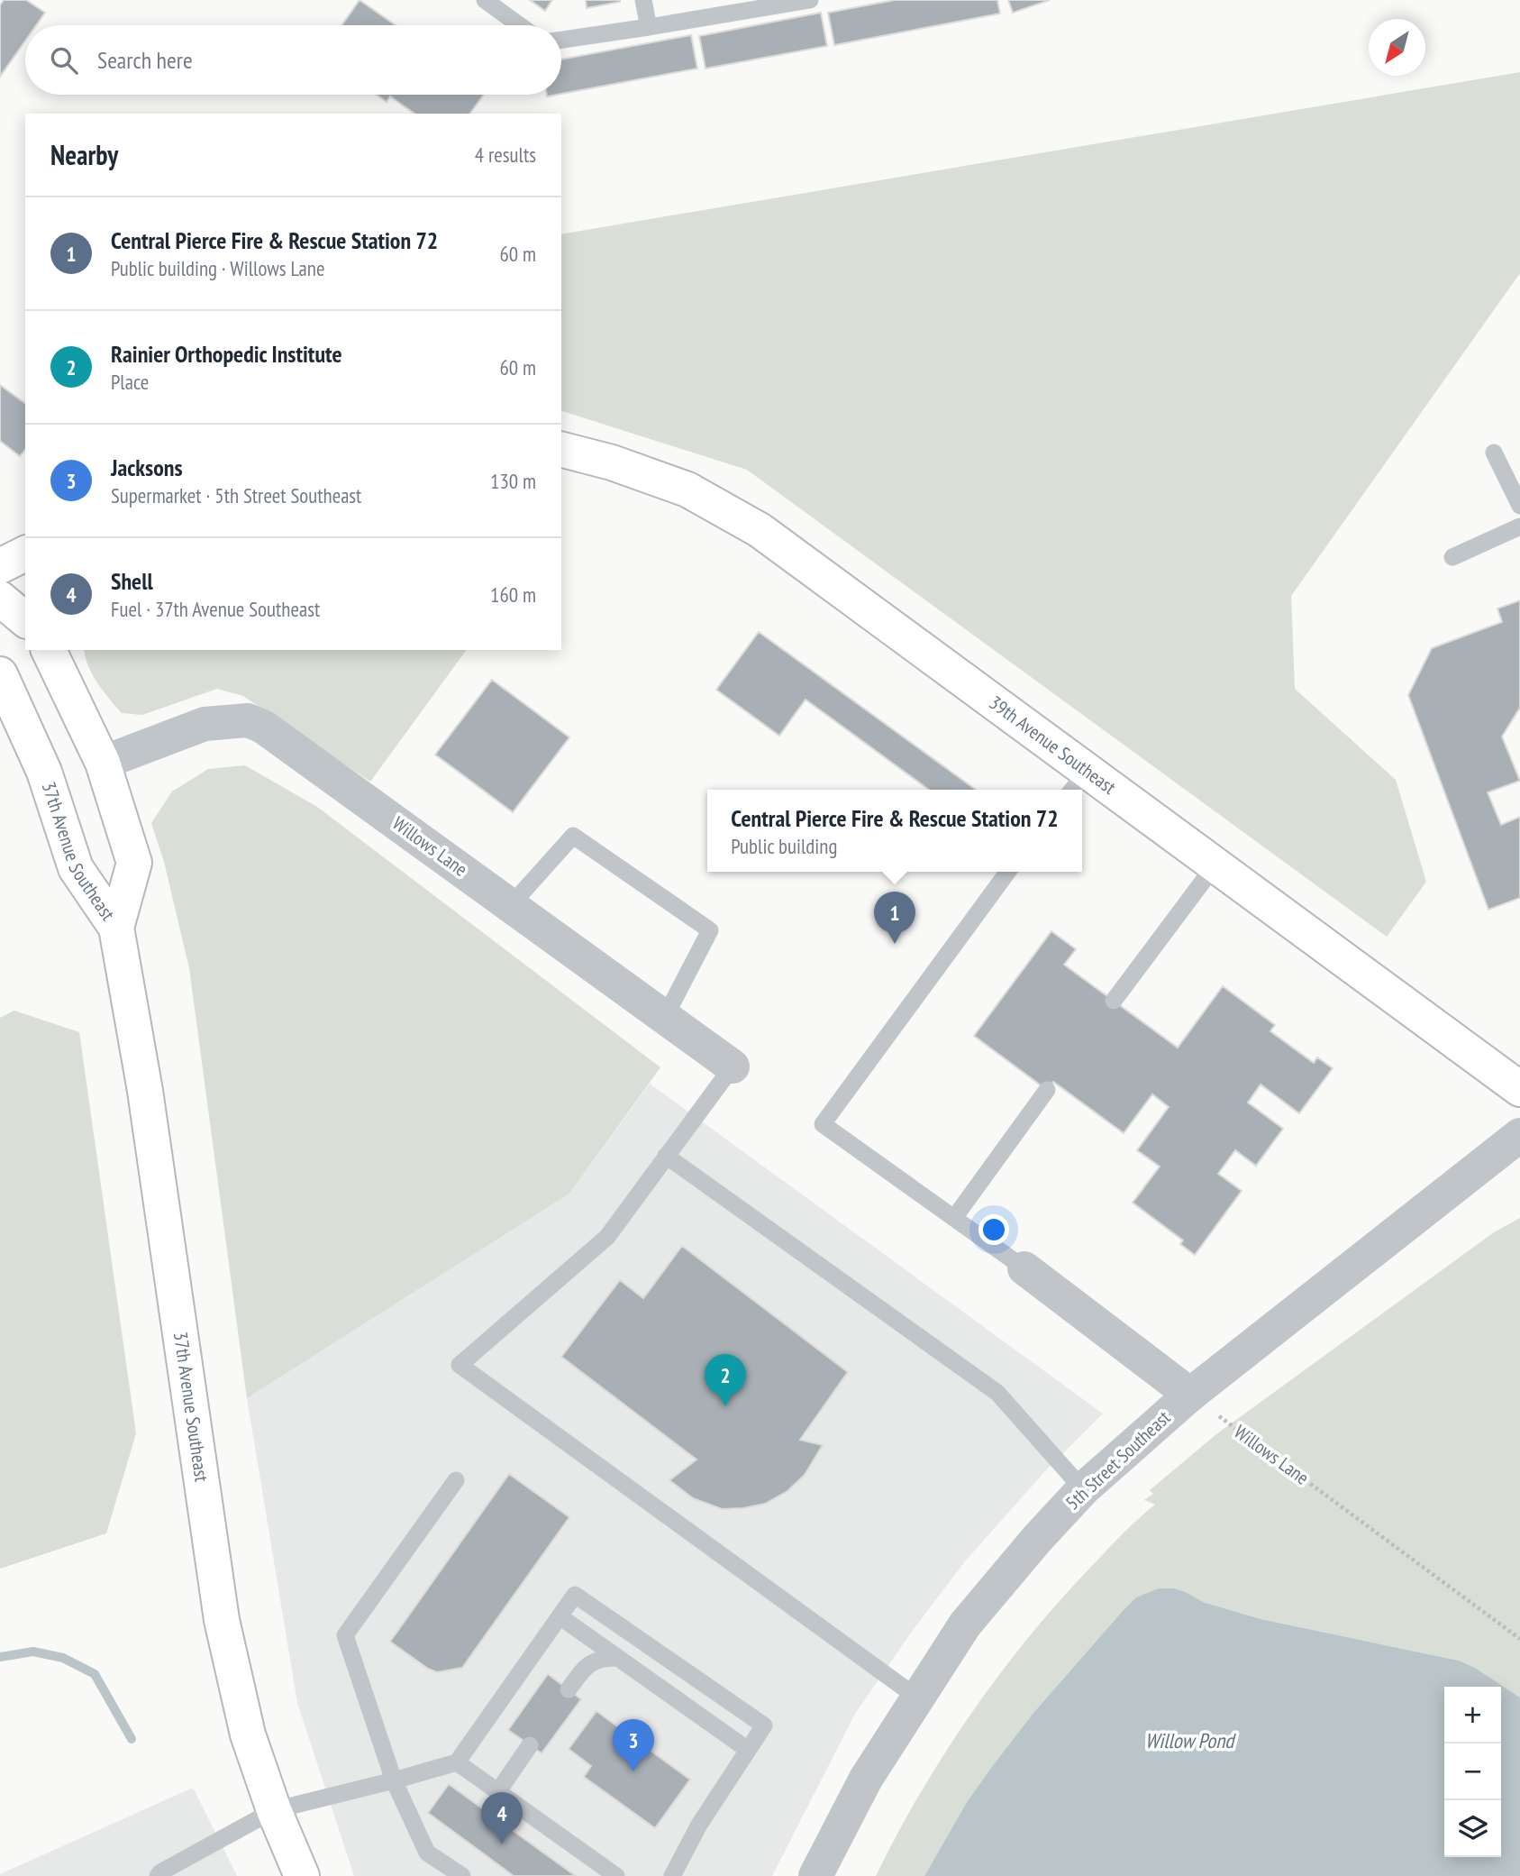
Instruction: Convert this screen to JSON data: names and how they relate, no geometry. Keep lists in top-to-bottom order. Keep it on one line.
{"streets":{"main road":["39th Avenue Southeast","37th Avenue Southeast"],"street":["Willows Lane","5th Street Southeast"]},"crossings":[["Willows Lane","37th Avenue Southeast"],["Willows Lane","5th Street Southeast"]],"water":["Willow Pond"],"north":"bottom left","page":{"search":"Search here","heading":["Nearby","4 results"],"list":[{"mark":"1","name":"Central Pierce Fire & Rescue Station 72","note":"Public building · Willows Lane","value":"60 m"},{"mark":"2","name":"Rainier Orthopedic Institute","note":"Place","value":"60 m"},{"mark":"3","name":"Jacksons","note":"Supermarket · 5th Street Southeast","value":"130 m"},{"mark":"4","name":"Shell","note":"Fuel · 37th Avenue Southeast","value":"160 m"}],"popup":["Central Pierce Fire & Rescue Station 72","Public building"],"pins":["1","2","3","4"],"map_buttons":["+","−"]}}
